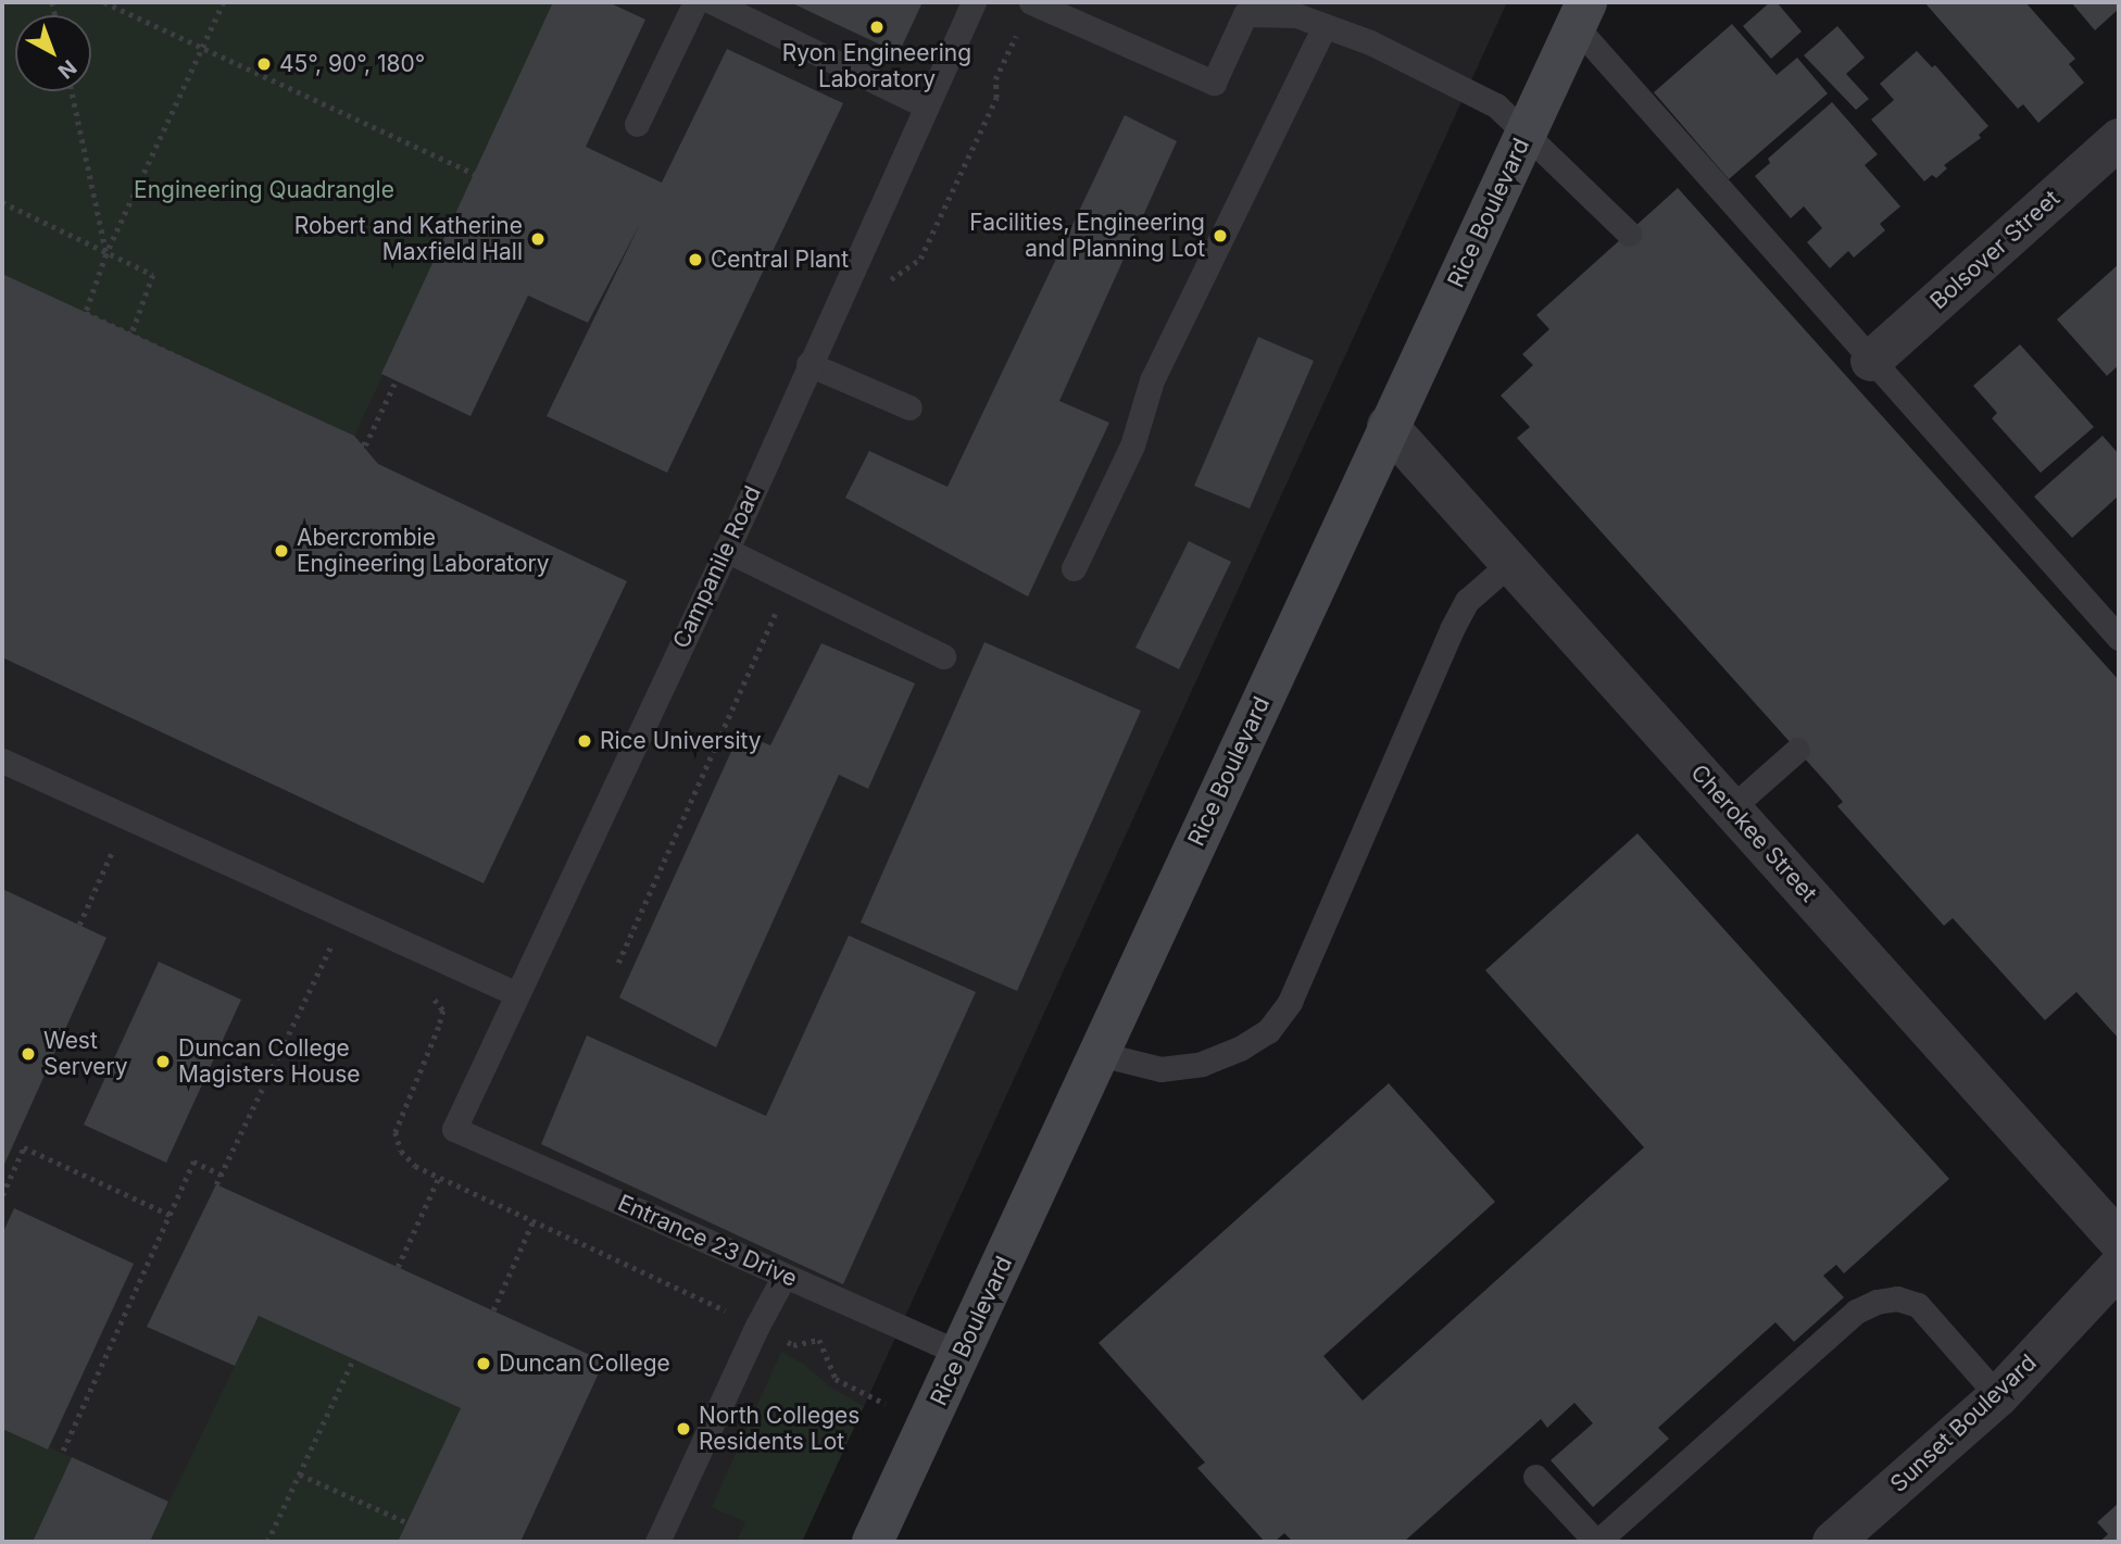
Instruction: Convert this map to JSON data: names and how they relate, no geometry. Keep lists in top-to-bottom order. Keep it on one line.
{"streets":{"main road":["Rice Boulevard"],"street":["Bolsover Street","Cherokee Street","Sunset Boulevard"],"lane":["Campanile Road","Entrance 23 Drive"]},"crossings":[["Rice Boulevard","Cherokee Street"],["Rice Boulevard","Entrance 23 Drive"],["Campanile Road","Entrance 23 Drive"]],"parks":["Engineering Quadrangle"],"places":["Ryon Engineering Laboratory","45°, 90°, 180°","Facilities, Engineering and Planning Lot","Robert and Katherine Maxfield Hall","Central Plant","Abercrombie Engineering Laboratory","Rice University","West Servery","Duncan College Magisters House","Duncan College","North Colleges Residents Lot"],"north":"bottom right"}
